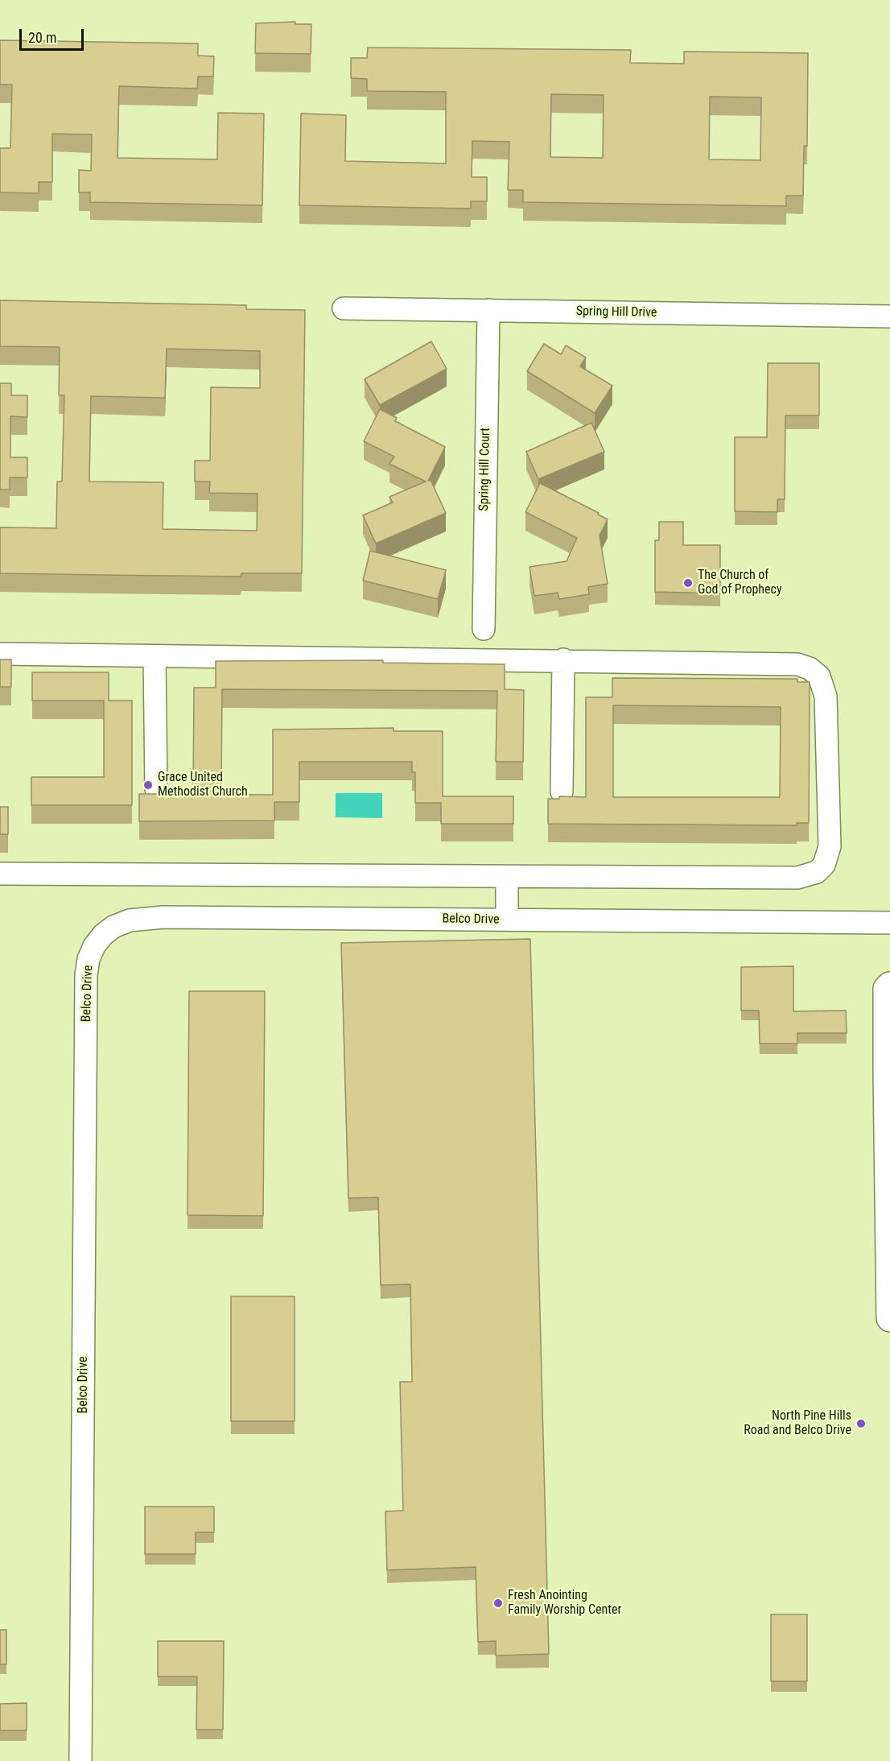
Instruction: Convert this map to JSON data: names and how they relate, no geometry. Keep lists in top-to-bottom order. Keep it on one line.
{"streets":{"street":["Spring Hill Drive","Spring Hill Court","Belco Drive"]},"crossings":[["Spring Hill Drive","Spring Hill Court"]],"places":["The Church of God of Prophecy","Grace United Methodist Church","North Pine Hills Road and Belco Drive","Fresh Anointing Family Worship Center"],"scale_bar":"20 m"}
